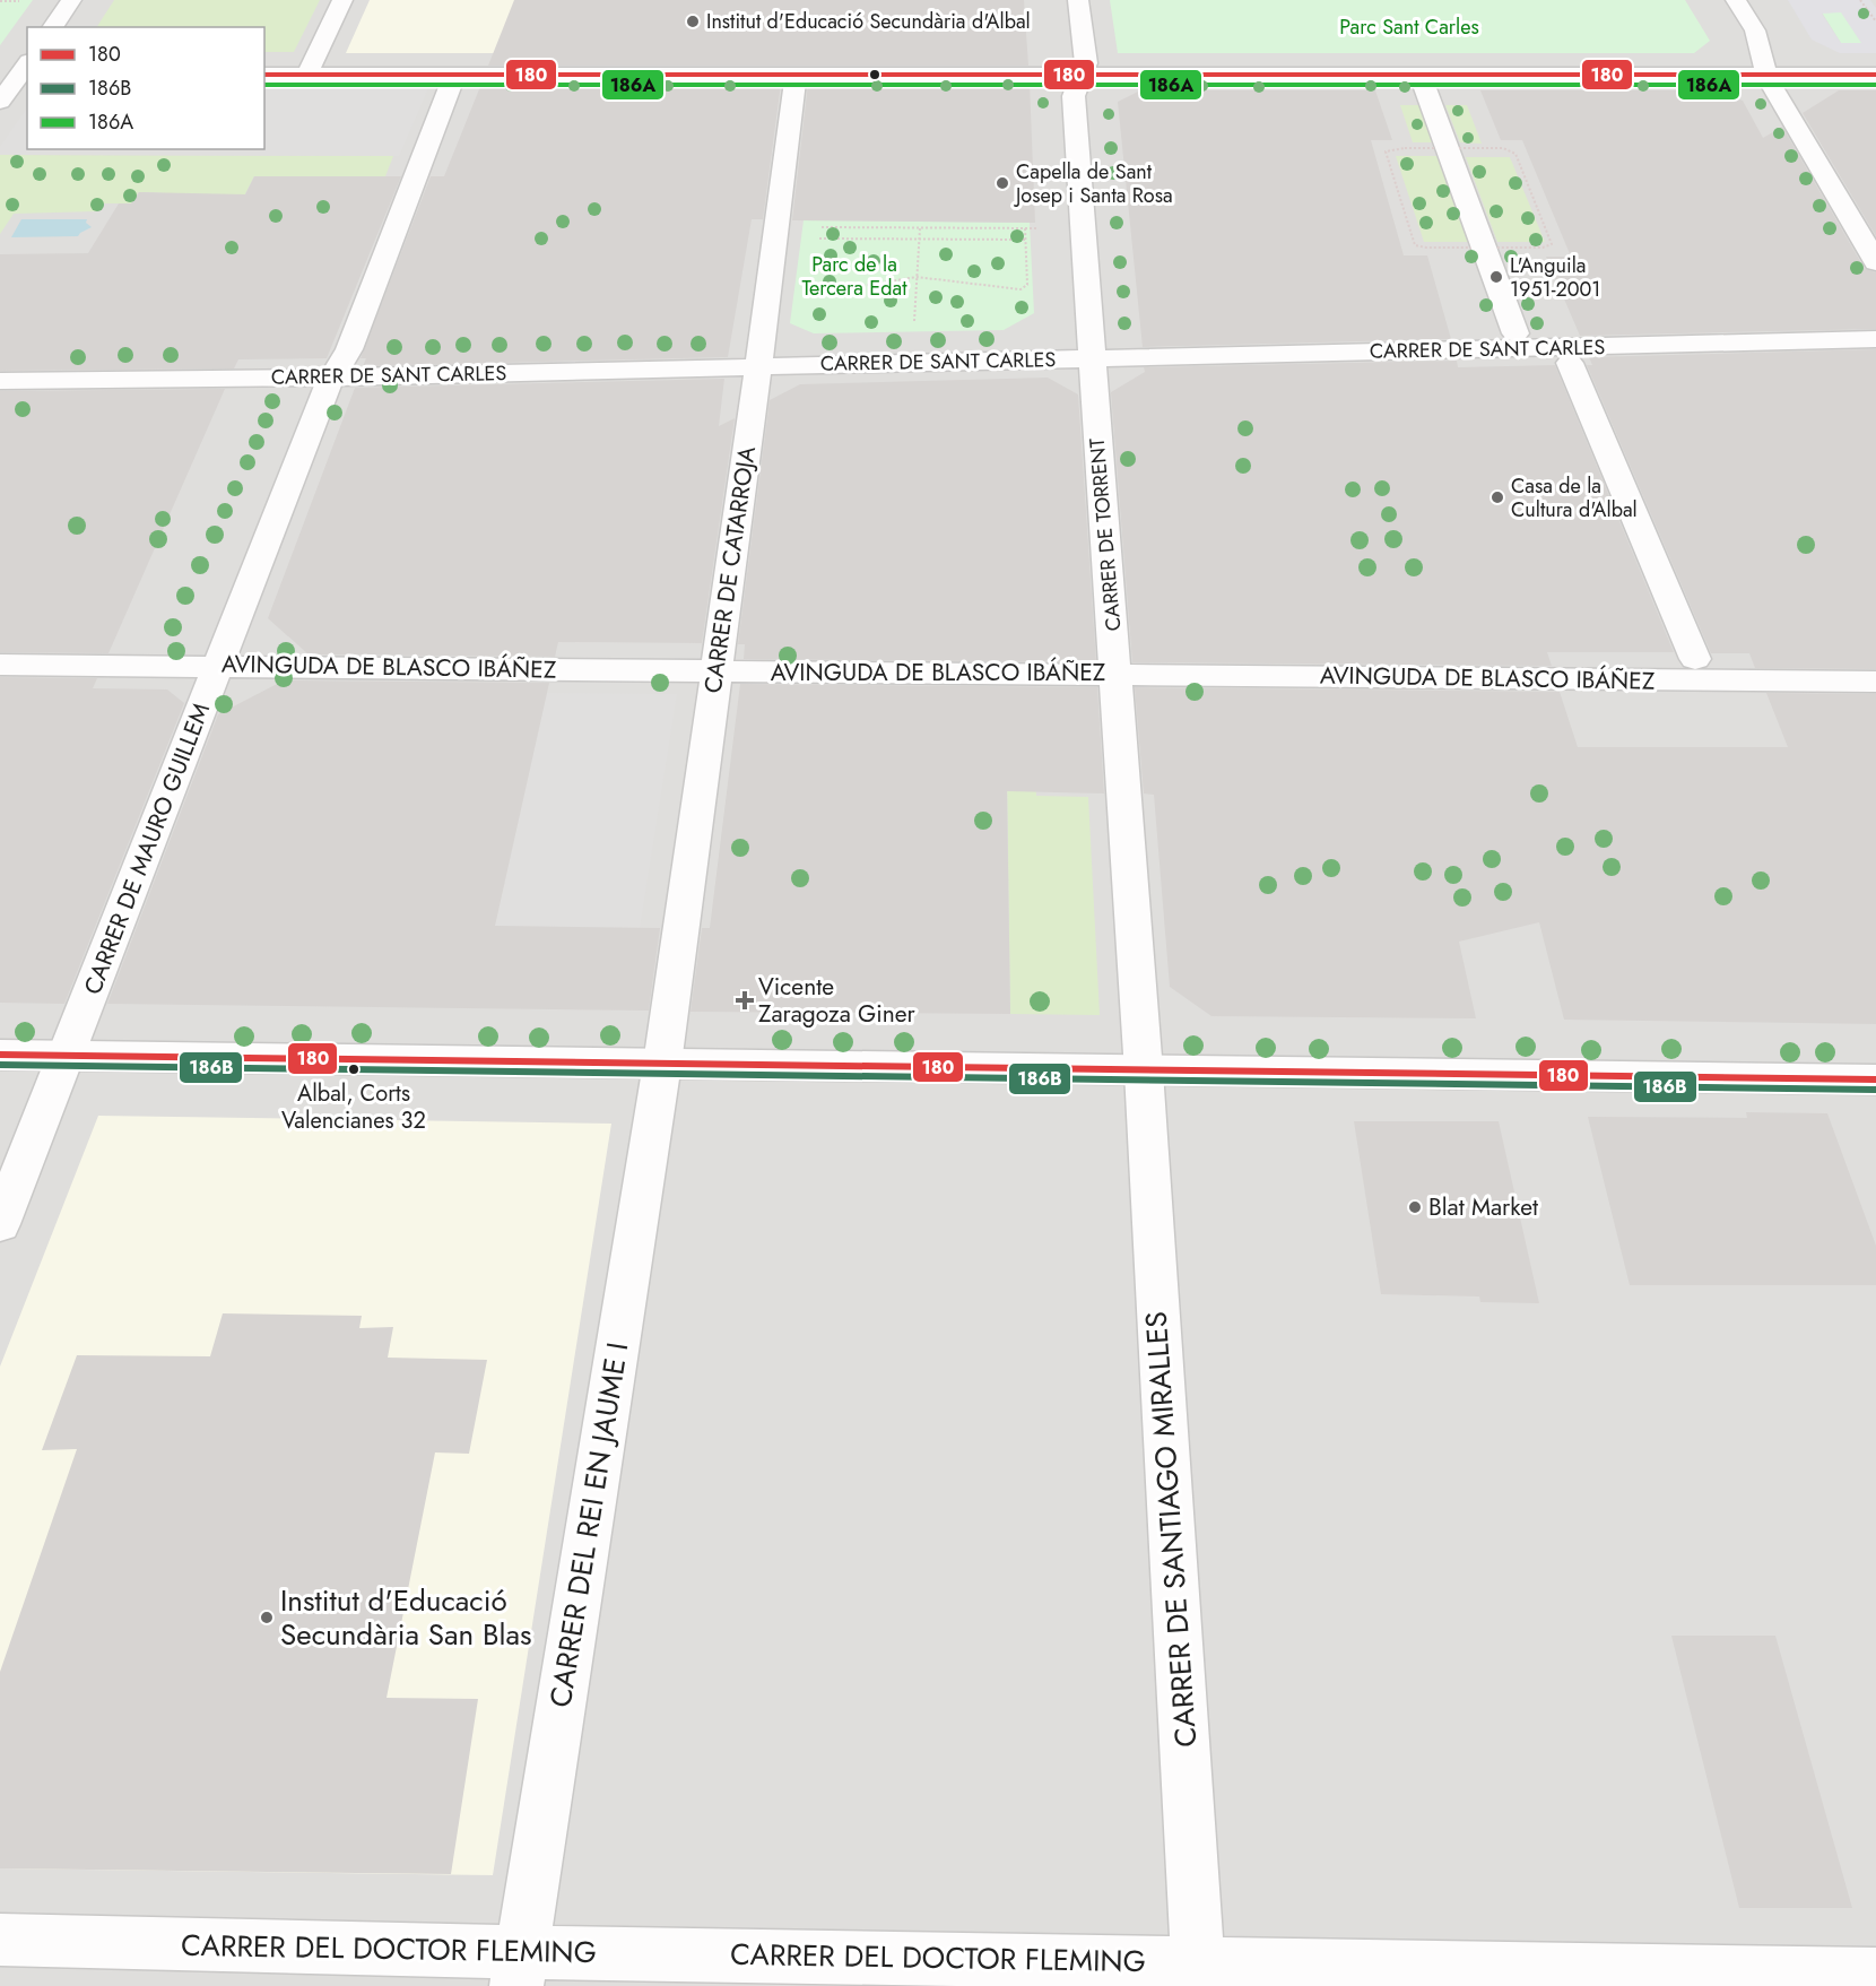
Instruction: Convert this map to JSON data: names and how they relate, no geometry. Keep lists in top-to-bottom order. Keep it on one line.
{"streets":{"street":["CARRER DE SANT CARLES","CARRER DE TORRENT","CARRER DE CATARROJA","AVINGUDA DE BLASCO IBÁÑEZ","CARRER DE MAURO GUILLEM","CARRER DEL REI EN JAUME I","CARRER DE SANTIAGO MIRALLES","CARRER DEL DOCTOR FLEMING"]},"crossings":[["CARRER DE SANT CARLES","CARRER DE TORRENT"],["CARRER DE SANT CARLES","CARRER DE CATARROJA"],["CARRER DE SANT CARLES","CARRER DE MAURO GUILLEM"],["CARRER DE TORRENT","AVINGUDA DE BLASCO IBÁÑEZ"],["CARRER DE TORRENT","CARRER DE SANTIAGO MIRALLES"],["CARRER DE CATARROJA","AVINGUDA DE BLASCO IBÁÑEZ"],["CARRER DE CATARROJA","CARRER DEL REI EN JAUME I"],["AVINGUDA DE BLASCO IBÁÑEZ","CARRER DE MAURO GUILLEM"],["CARRER DEL REI EN JAUME I","CARRER DEL DOCTOR FLEMING"],["CARRER DE SANTIAGO MIRALLES","CARRER DEL DOCTOR FLEMING"]],"parks":["Parc Sant Carles","Parc de la Tercera Edat"],"places":{"other":["Institut d'Educació Secundària d'Albal","Capella de Sant Josep i Santa Rosa","L'Anguila 1951-2001","Casa de la Cultura d'Albal","Albal, Corts Valencianes 32","Blat Market","Institut d'Educació Secundària San Blas"],"health":["Vicente Zaragoza Giner"]},"lines":["transit line 180","transit line 186A","transit line 186B"],"legend":["180","186B","186A"]}
